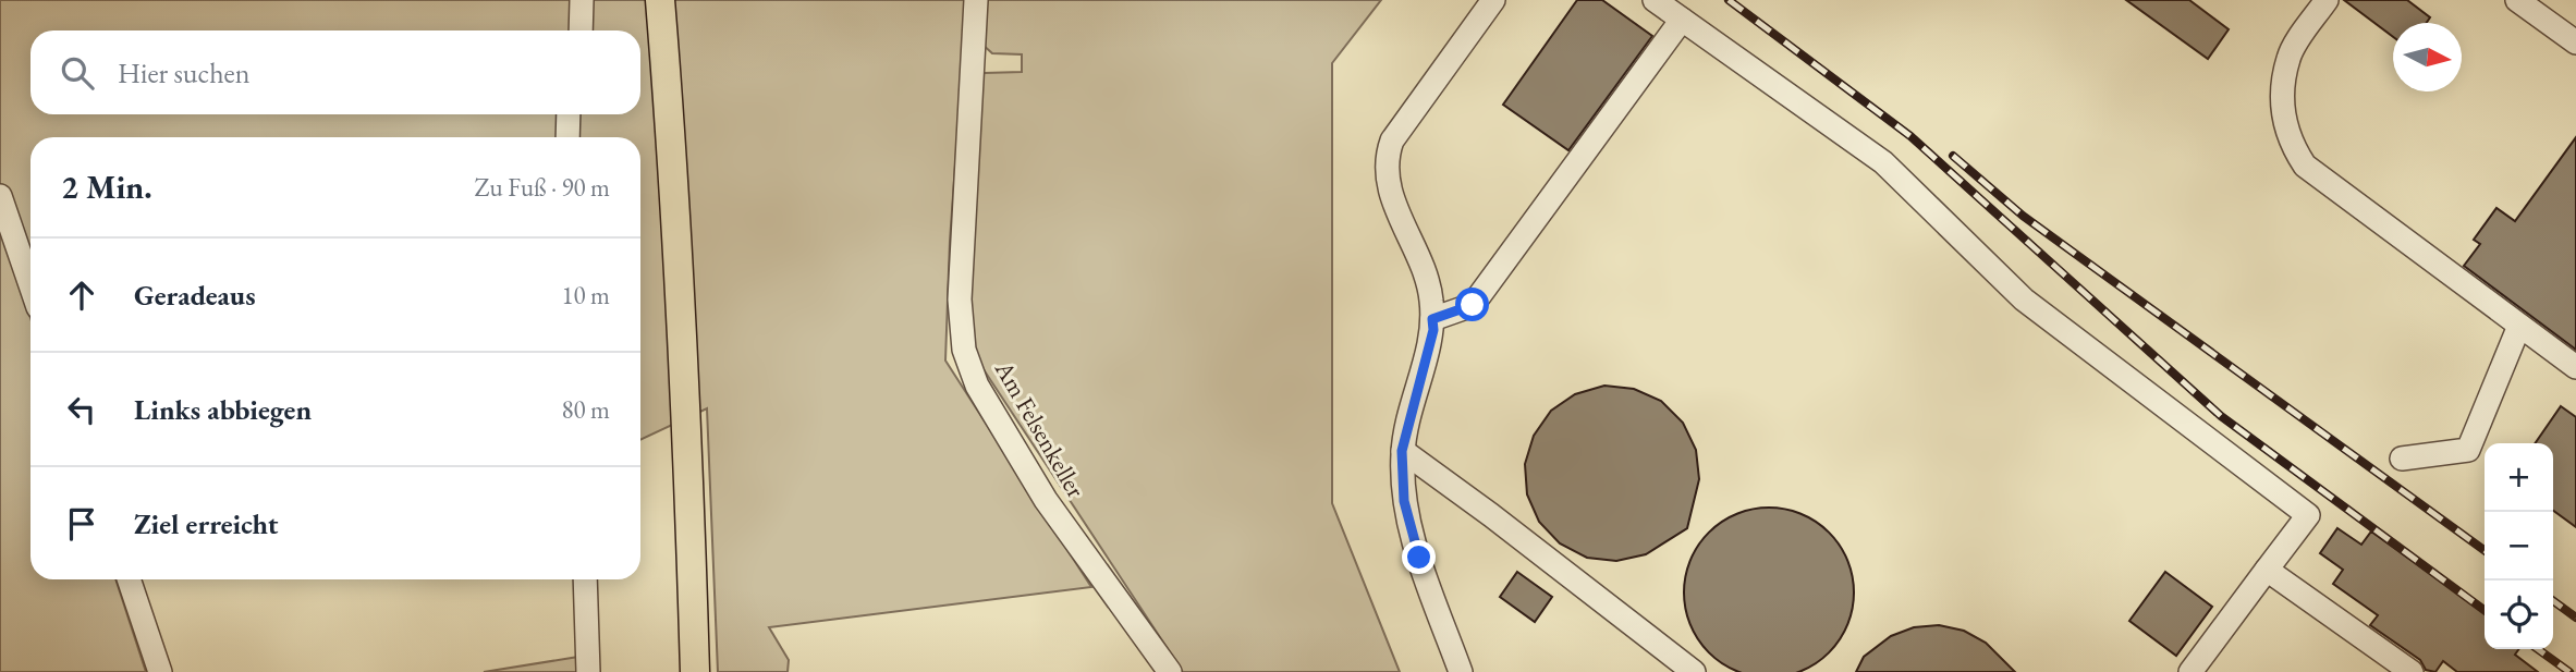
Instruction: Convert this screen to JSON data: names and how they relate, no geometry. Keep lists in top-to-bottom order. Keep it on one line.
{"streets":{"street":["Am Felsenkeller"]},"north":"right","page":{"search":"Hier suchen","heading":["2 Min.","Zu Fuß · 90 m"],"list":[["Geradeaus","10 m"],["Links abbiegen","80 m"],"Ziel erreicht"],"map_buttons":["+","−"]}}
